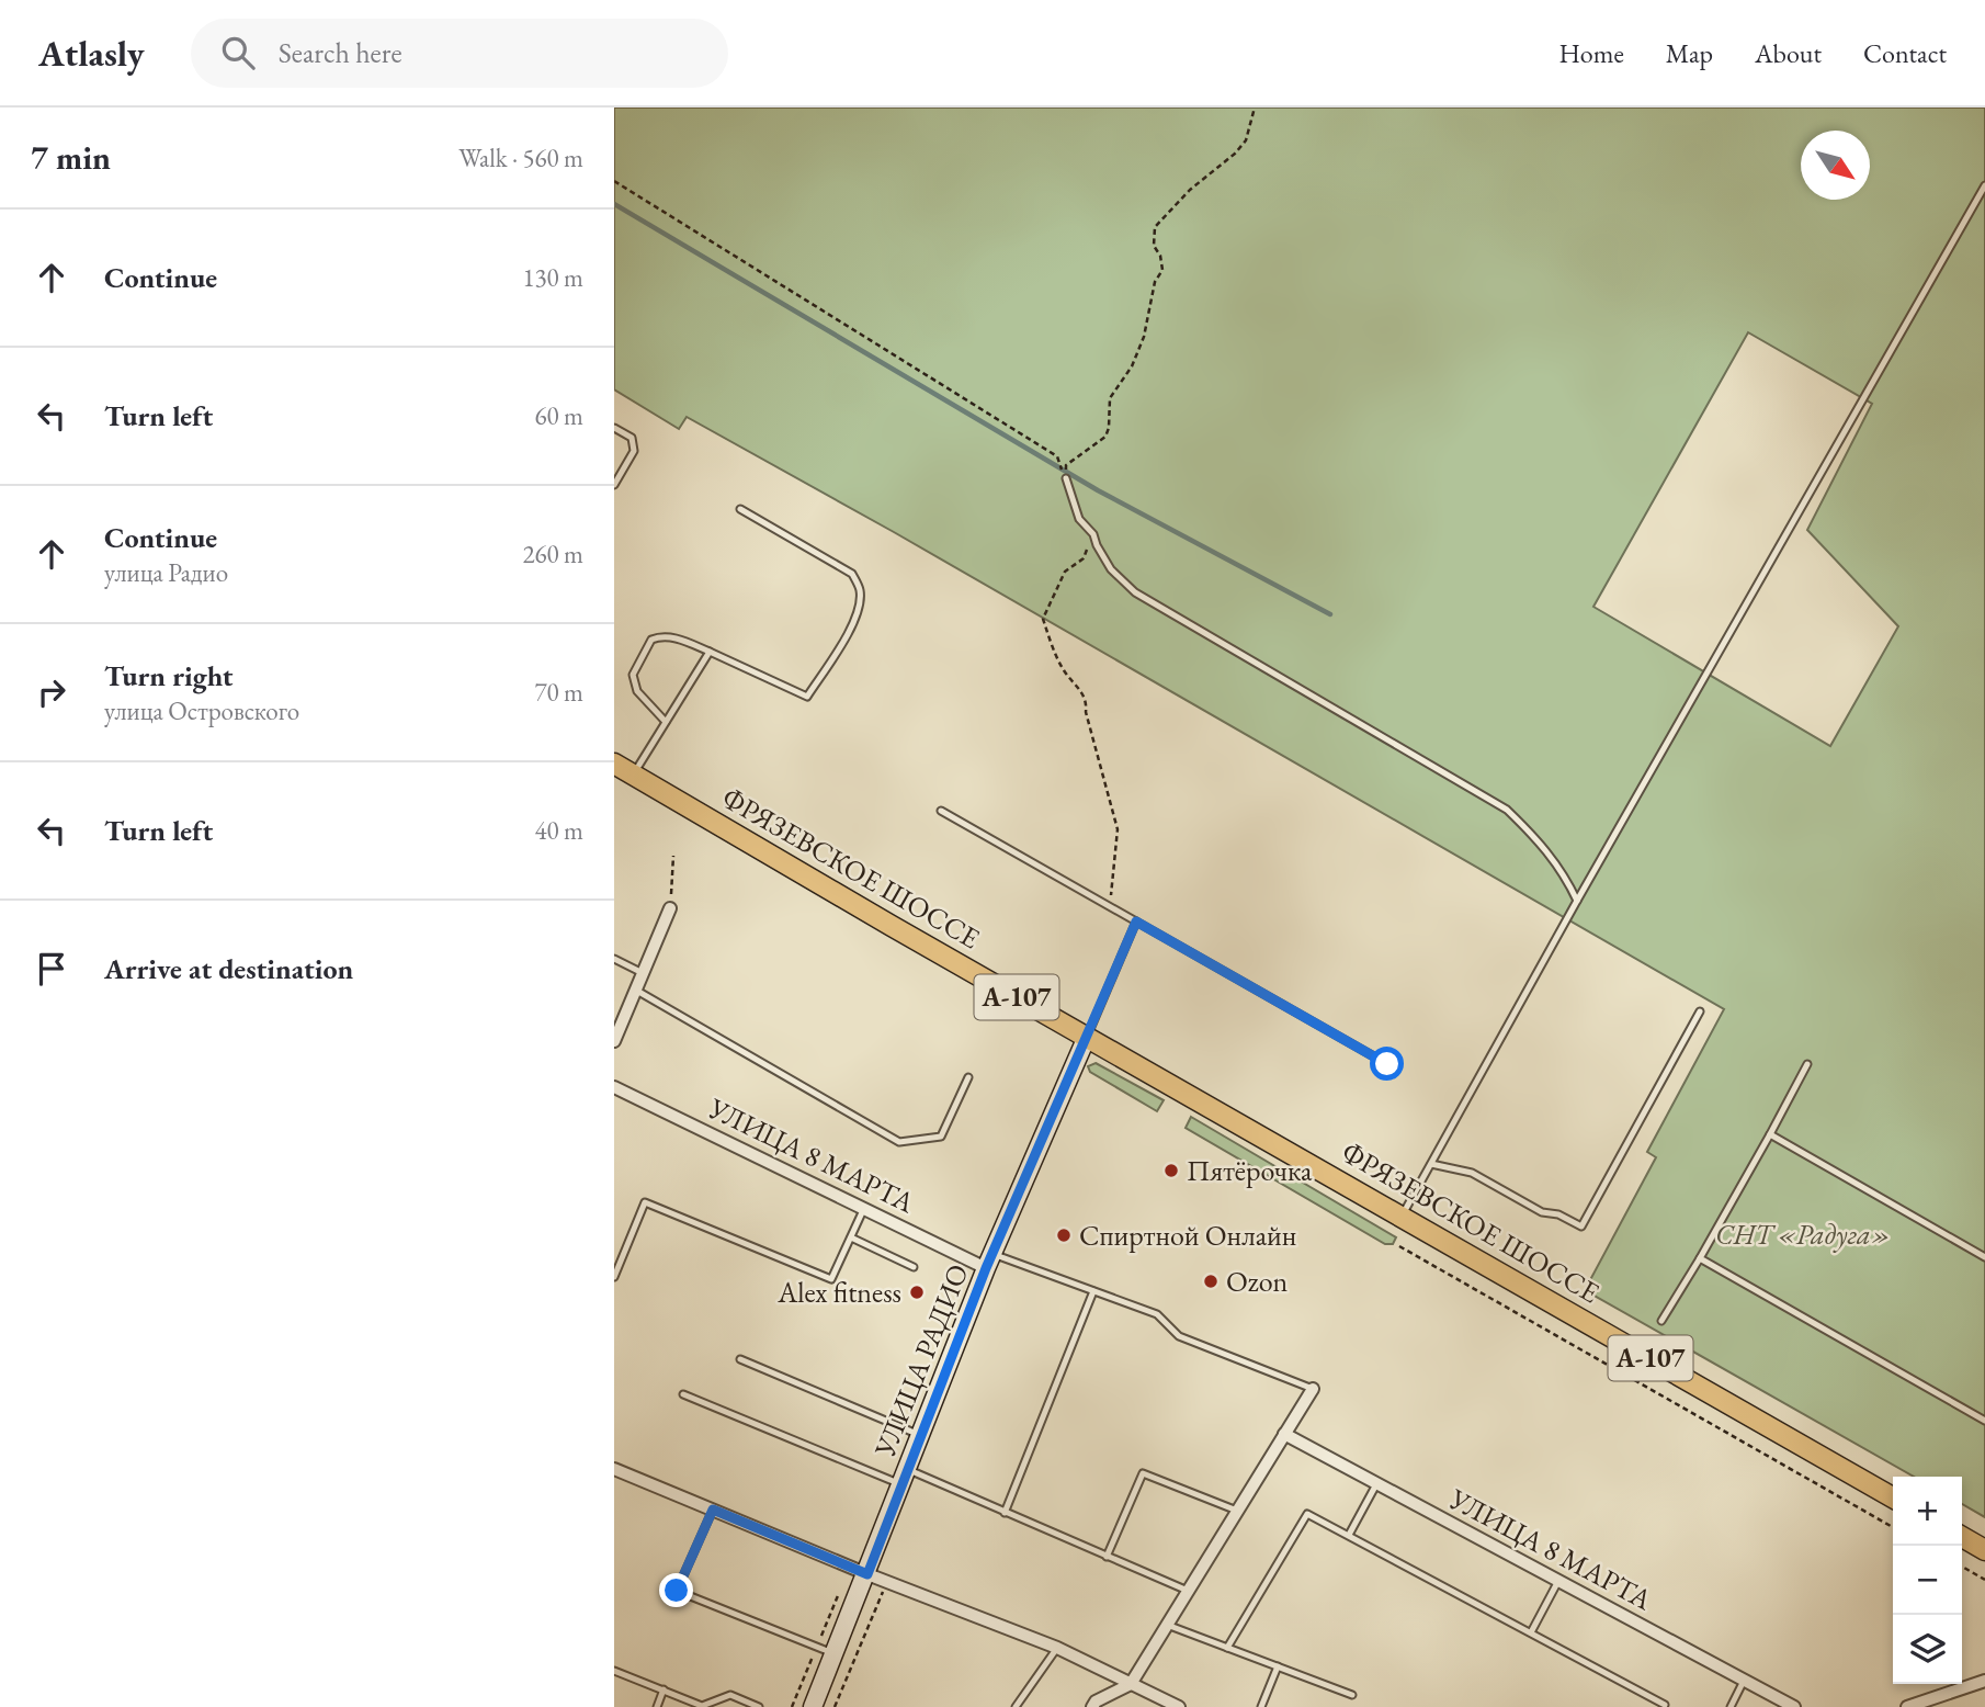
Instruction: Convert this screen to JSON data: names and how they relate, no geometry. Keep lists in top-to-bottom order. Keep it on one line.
{"streets":{"highway":["ФРЯЗЕВСКОЕ ШОССЕ","А-107"],"main road":["УЛИЦА РАДИО"],"street":["УЛИЦА 8 МАРТА"]},"crossings":[["ФРЯЗЕВСКОЕ ШОССЕ","УЛИЦА РАДИО"],["УЛИЦА 8 МАРТА","УЛИЦА РАДИО"]],"parks":["СНТ «Радуга»"],"places":["Пятёрочка","Спиртной Онлайн","Ozon","Alex fitness"],"north":"bottom right","page":{"header":"Atlasly","search":"Search here","nav":["Home","Map","About","Contact"],"heading":["7 min","Walk · 560 m"],"list":[["Continue","130 m"],["Turn left","60 m"],["Continue","улица Радио","260 m"],["Turn right","улица Островского","70 m"],["Turn left","40 m"],"Arrive at destination"],"map_buttons":["+","−"]}}
